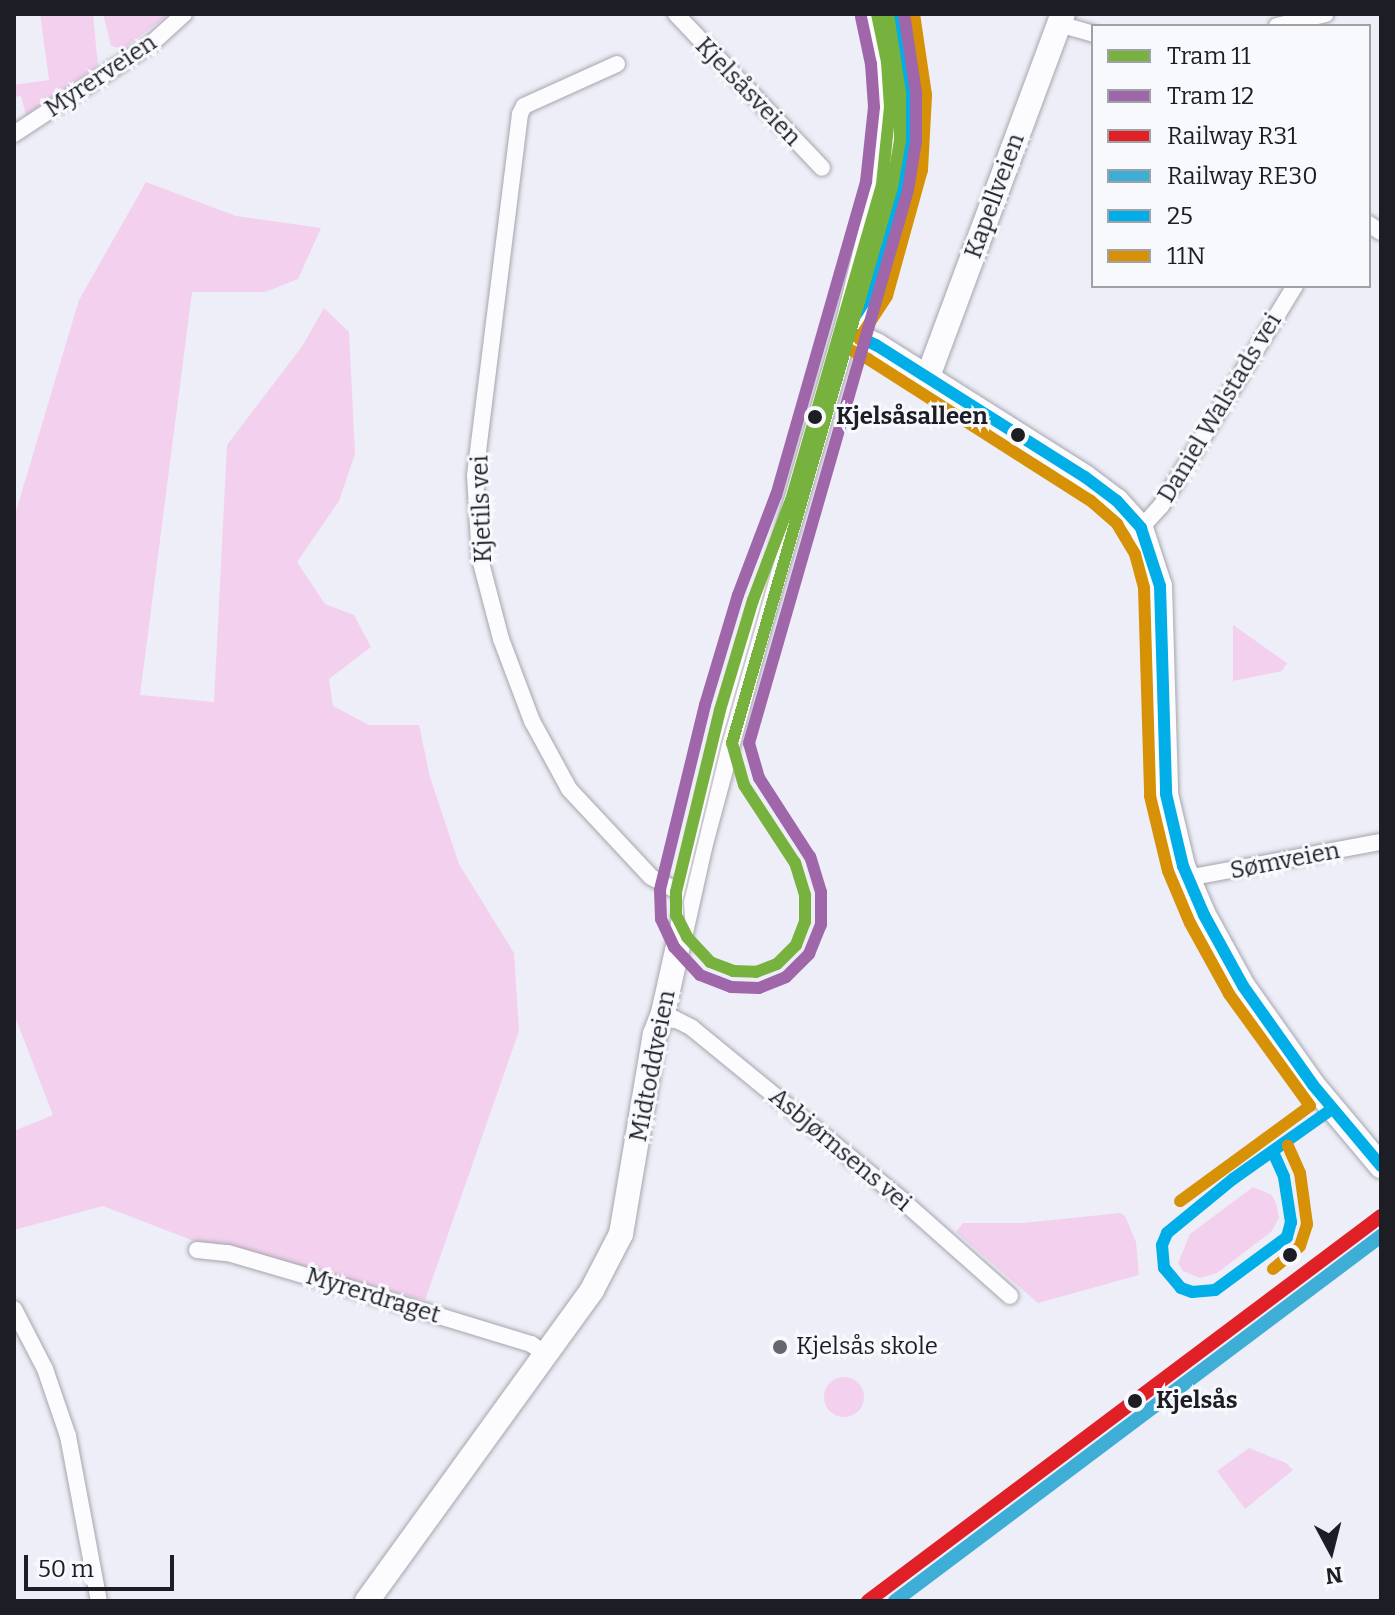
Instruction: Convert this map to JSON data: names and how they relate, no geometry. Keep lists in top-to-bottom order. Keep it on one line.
{"streets":{"street":["Myrerveien","Kjelsåsveien","Kapellveien","Daniel Walstads vei","Kjetils vei","Sømveien","Midtoddveien","Asbjørnsens vei","Myrerdraget"]},"crossings":[["Kjetils vei","Midtoddveien"],["Midtoddveien","Asbjørnsens vei"],["Midtoddveien","Myrerdraget"]],"places":["Kjelsåsalleen","Kjelsås skole","Kjelsås"],"lines":["tram line 11","tram line 12","transit line 25","transit line 11N","rail line R31","rail line RE30"],"legend":["Tram 11","Tram 12","Railway R31","Railway RE30","25","11N"],"scale_bar":"50 m","north":"bottom"}
